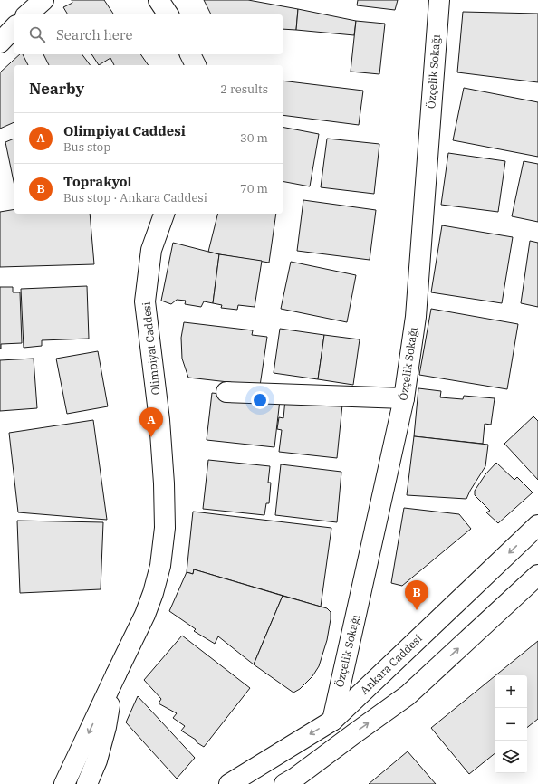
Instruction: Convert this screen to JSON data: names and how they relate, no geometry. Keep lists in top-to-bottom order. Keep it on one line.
{"streets":{"main road":["Özçelik Sokağı","Olimpiyat Caddesi","Ankara Caddesi"]},"crossings":[["Özçelik Sokağı","Ankara Caddesi"]],"page":{"search":"Search here","heading":["Nearby","2 results"],"list":[{"mark":"A","name":"Oli̇mpi̇yat Caddesi̇","note":"Bus stop","value":"30 m"},{"mark":"B","name":"Toprakyol","note":"Bus stop · Ankara Caddesi","value":"70 m"}],"pins":["A","B"],"map_buttons":["+","−"]}}
